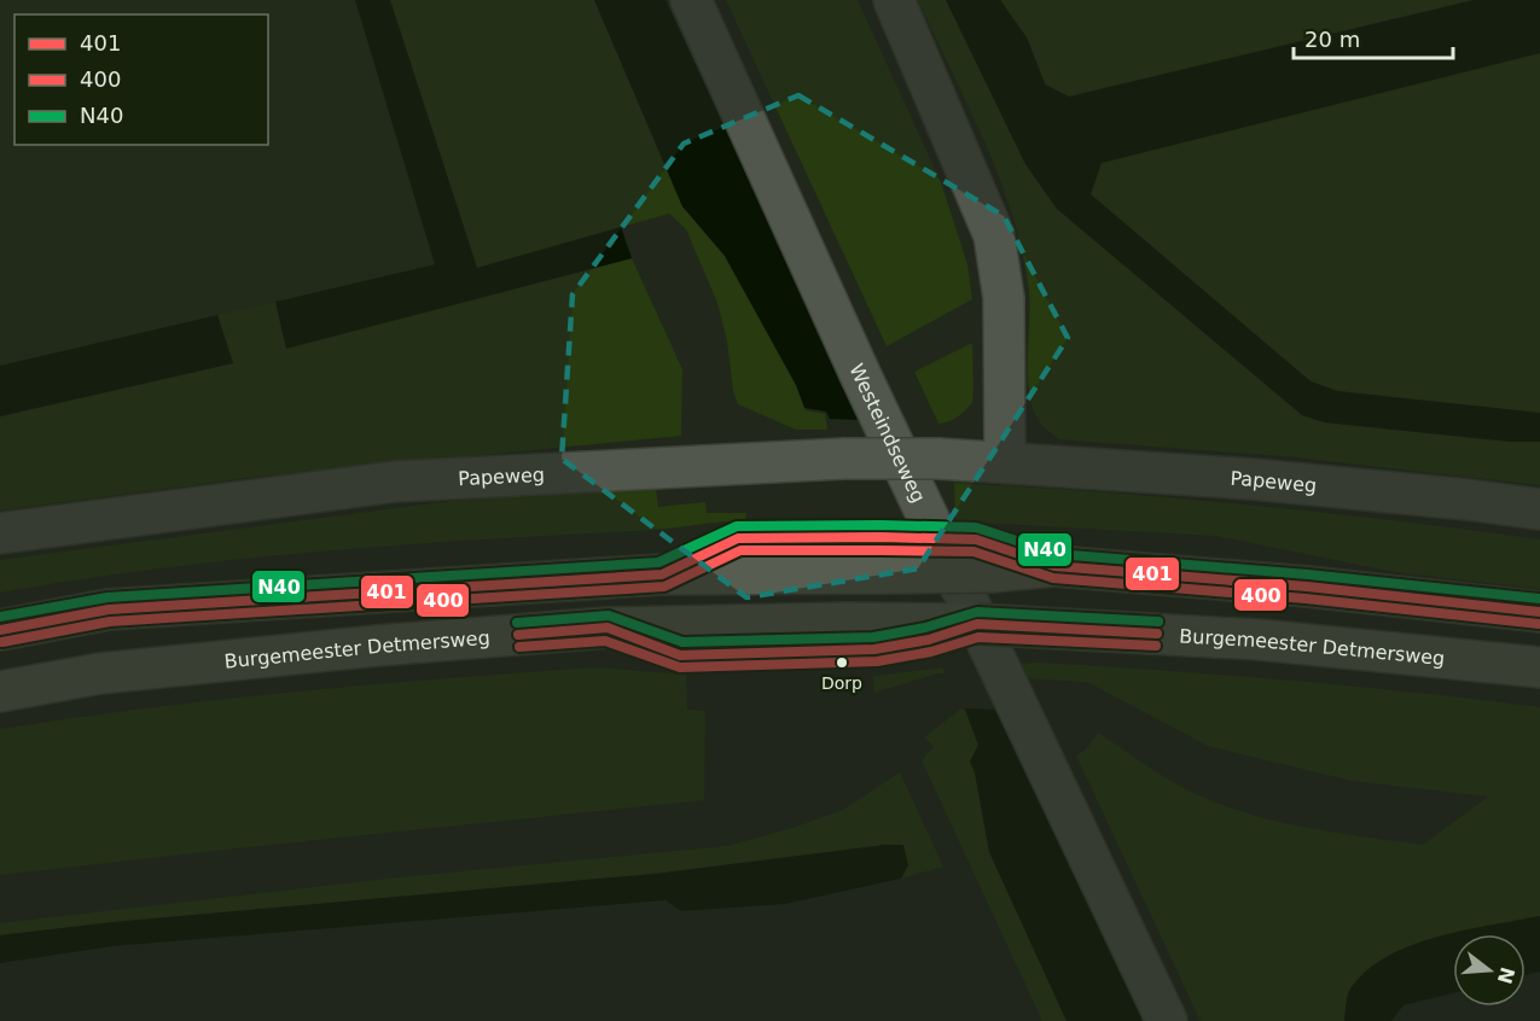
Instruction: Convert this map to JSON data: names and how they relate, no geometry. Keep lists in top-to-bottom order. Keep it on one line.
{"streets":{"main road":["Burgemeester Detmersweg"],"street":["Westeindseweg","Papeweg"]},"places":["Dorp"],"lines":["transit line N40","transit line 401","transit line 400"],"legend":["401","400","N40"],"scale_bar":"20 m","north":"right"}
